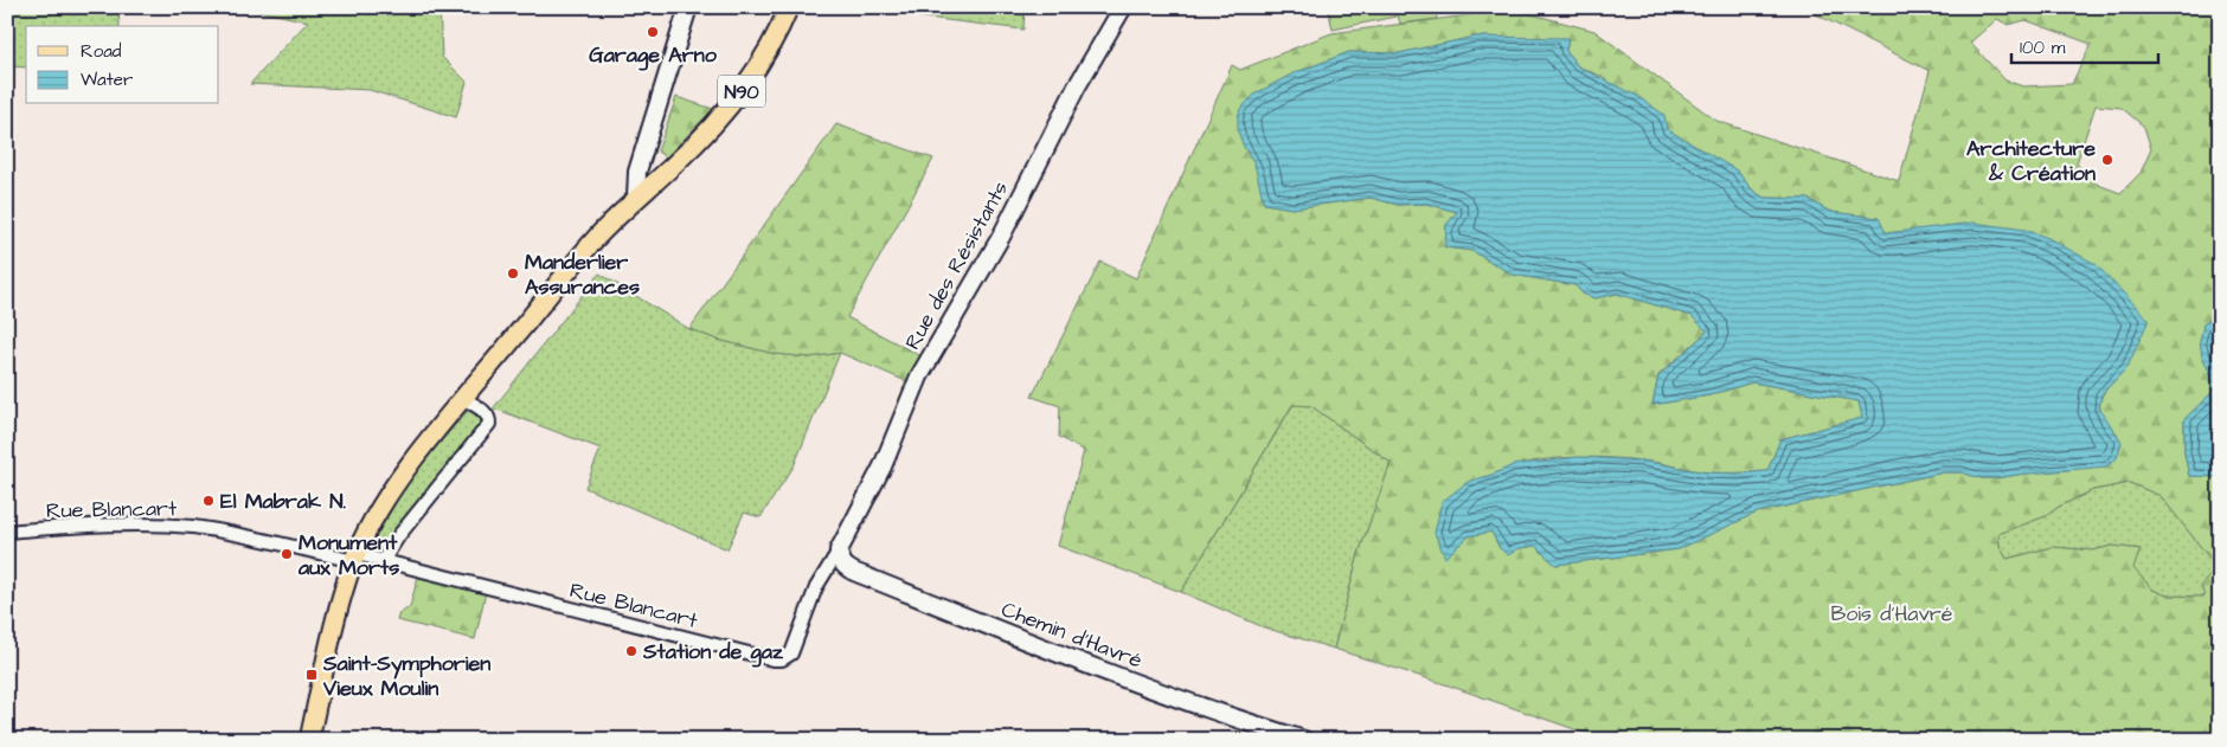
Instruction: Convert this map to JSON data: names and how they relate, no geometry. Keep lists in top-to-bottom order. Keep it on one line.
{"streets":{"main road":["N90"],"street":["Rue des Résistants","Rue Blancart","Chemin d'Havré"]},"crossings":[["N90","Rue Blancart"],["Rue des Résistants","Rue Blancart"],["Rue des Résistants","Chemin d'Havré"],["Rue Blancart","Chemin d'Havré"]],"parks":["Bois d'Havré"],"places":{"other":["Garage Arno","Architecture & Création","Manderlier Assurances","El Mabrak N.","Monument aux Morts","Station de gaz"],"transit":["Saint-Symphorien Vieux Moulin"]},"legend":["Road","Water"],"scale_bar":"100 m"}
